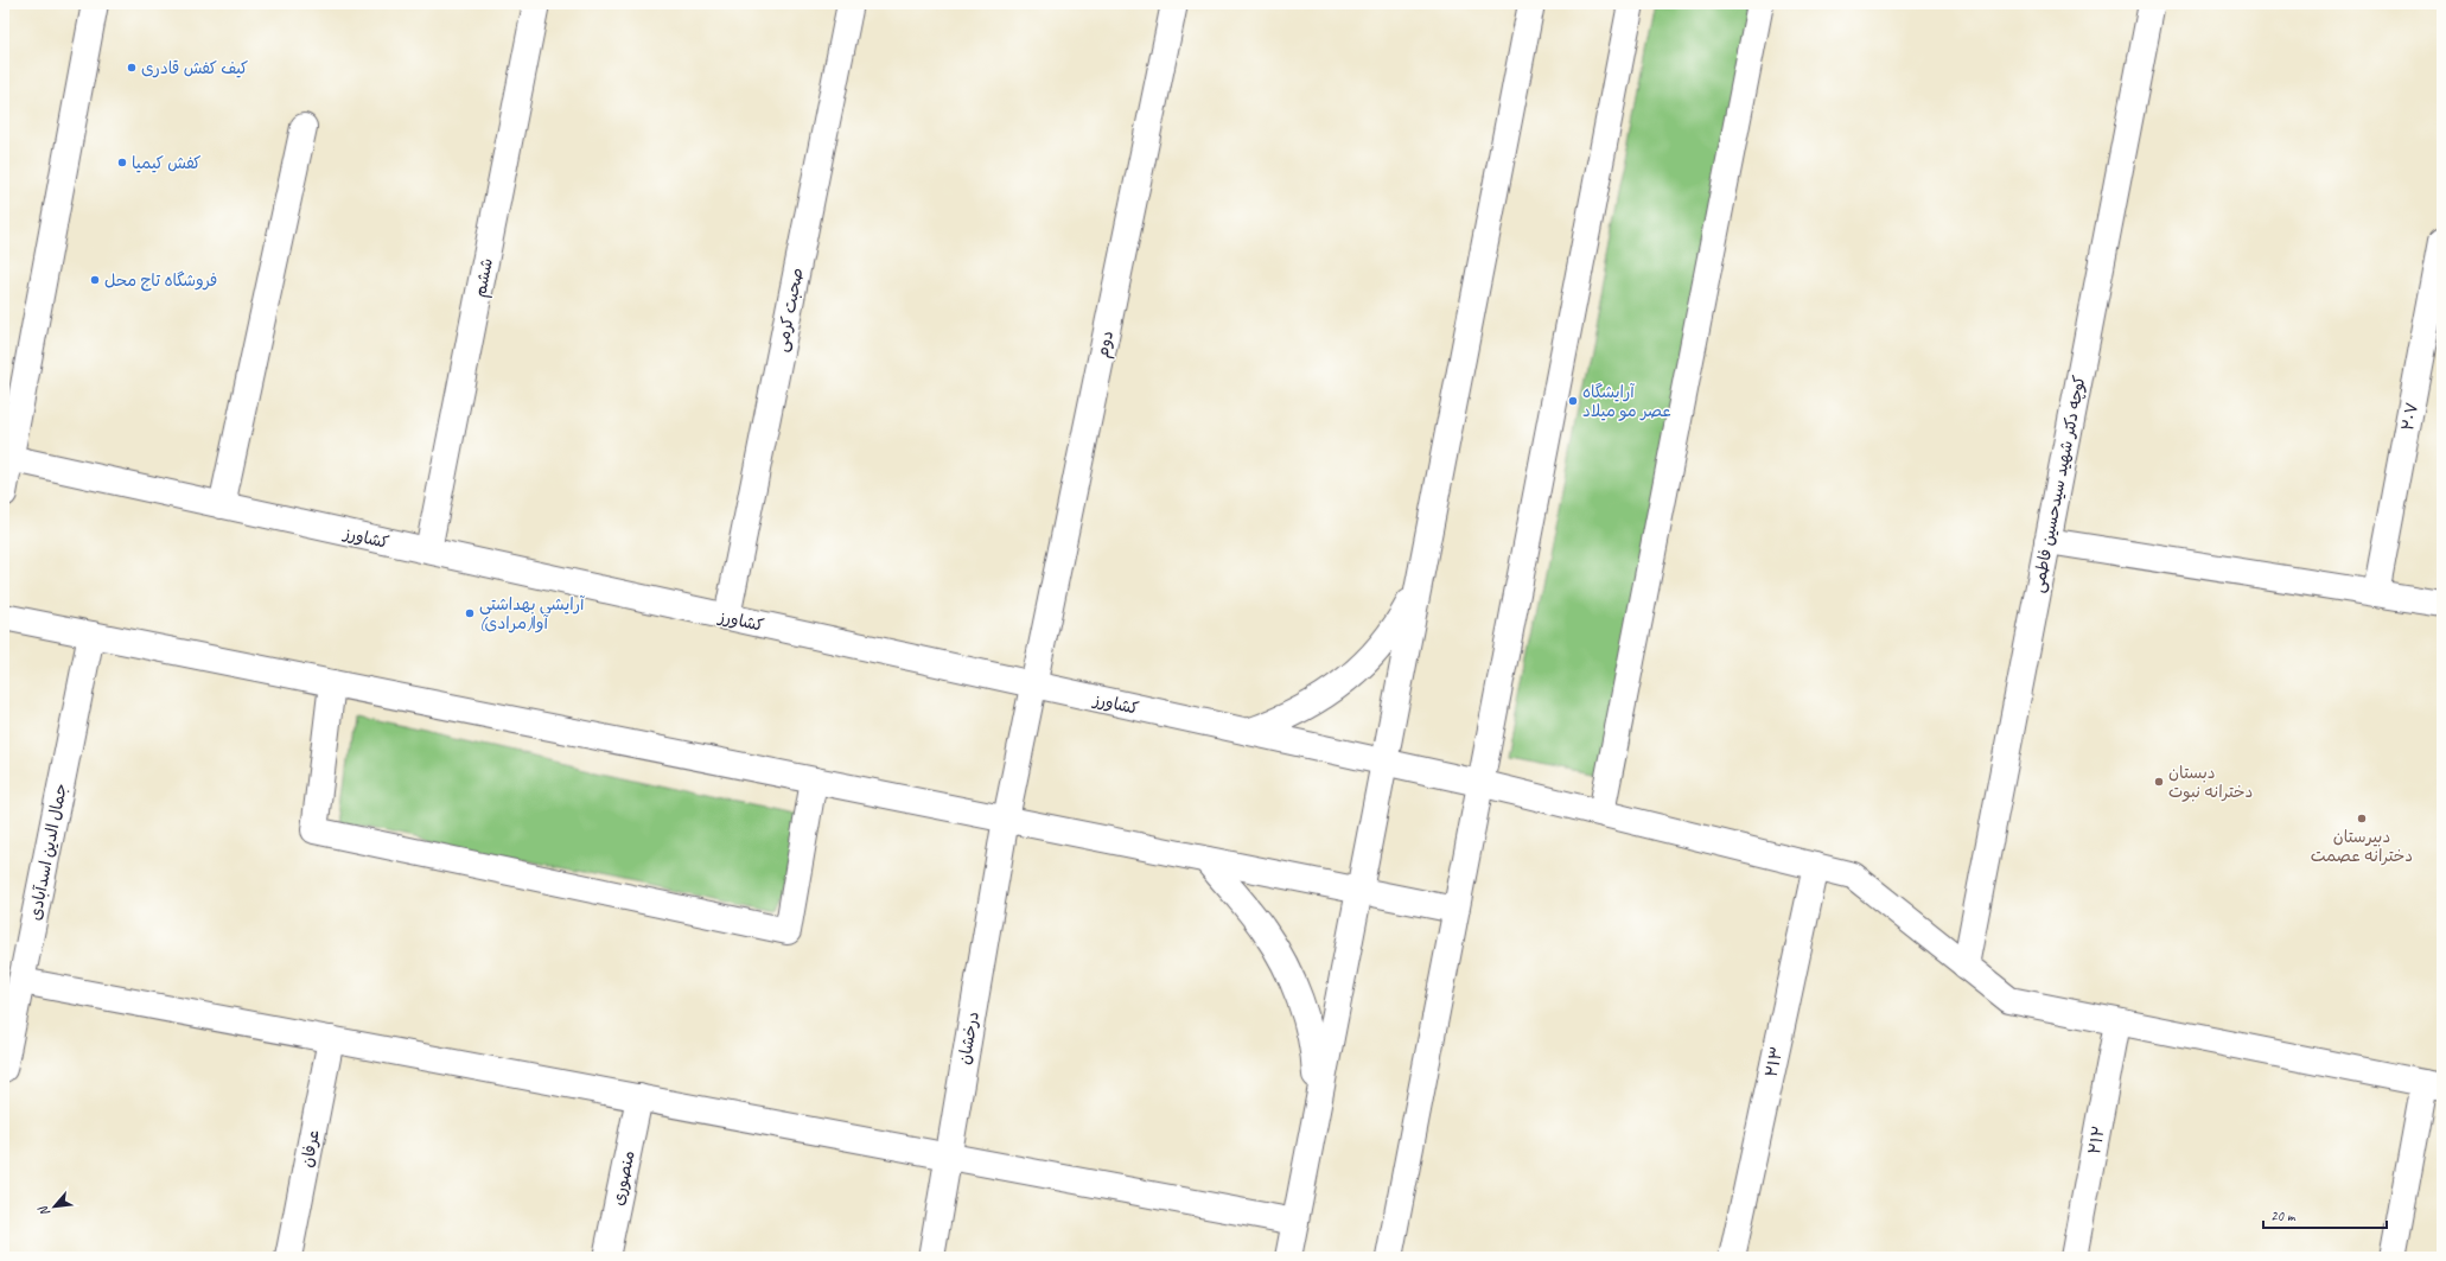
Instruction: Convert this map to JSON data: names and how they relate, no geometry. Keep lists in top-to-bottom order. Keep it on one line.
{"streets":{"street":["ششم","صحبت کرمی","دوم","۲۰۷","کوچه دکتر شهید سیدحسین فاطمی","کشاورز","جمال الدین اسدآبادی","درخشان","۲۱۳","۲۱۲","عرفان","منصوری"]},"crossings":[["ششم","کشاورز"],["صحبت کرمی","کشاورز"],["دوم","کشاورز"],["دوم","درخشان"],["کوچه دکتر شهید سیدحسین فاطمی","کشاورز"],["کشاورز","۲۱۳"],["کشاورز","۲۱۲"]],"places":["کیف کفش قادری","کفش کیمیا","فروشگاه تاج محل","آرایشگاه عصر مو میلاد","آرایشی بهداشتی آوا(مرادی)","دبستان دخترانه نبوت","دبیرستان دخترانه عصمت"],"scale_bar":"20 m","north":"bottom left"}
